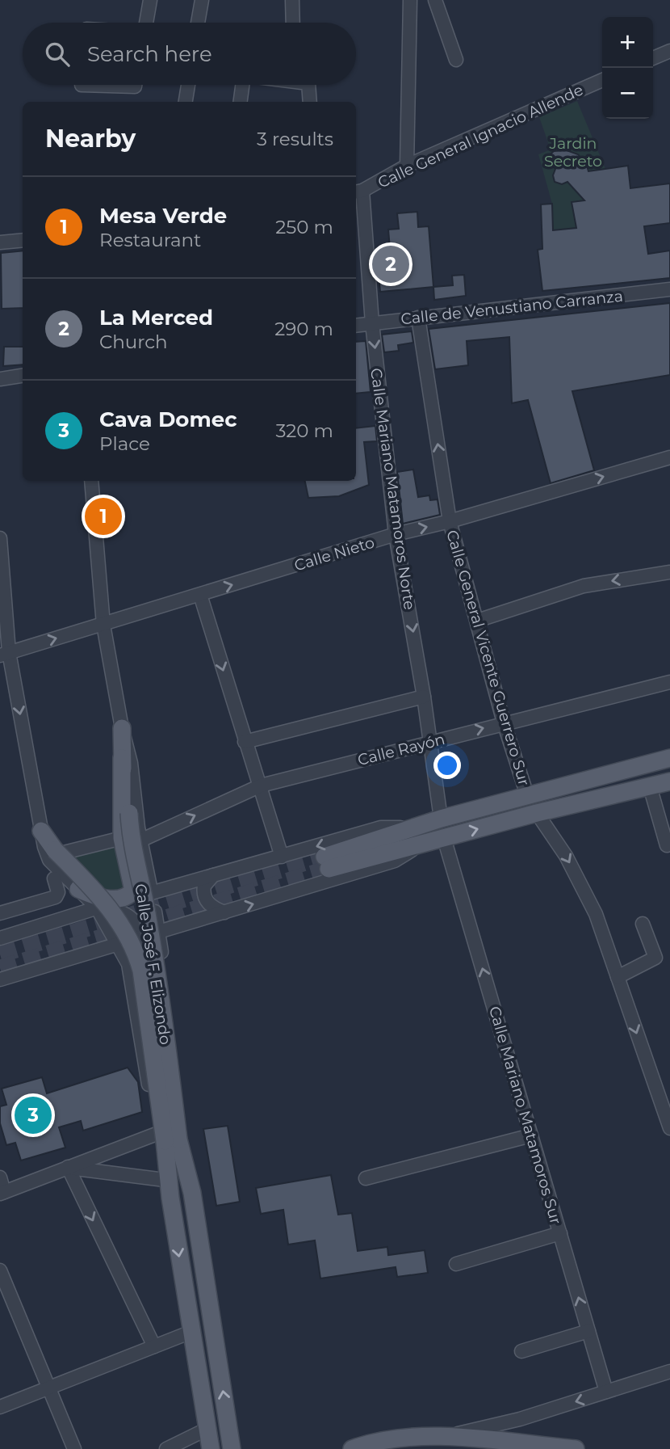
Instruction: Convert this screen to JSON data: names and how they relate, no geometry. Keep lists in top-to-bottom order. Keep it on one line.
{"streets":{"main road":["Calle José F. Elizondo"],"street":["Calle General Ignacio Allende","Calle de Venustiano Carranza","Calle Mariano Matamoros Norte","Calle Nieto","Calle General Vicente Guerrero Sur","Calle Rayón","Calle Mariano Matamoros Sur"]},"crossings":[["Calle General Ignacio Allende","Calle Mariano Matamoros Norte"],["Calle de Venustiano Carranza","Calle Mariano Matamoros Norte"],["Calle de Venustiano Carranza","Calle General Vicente Guerrero Sur"],["Calle Mariano Matamoros Norte","Calle Nieto"],["Calle Mariano Matamoros Norte","Calle Rayón"],["Calle Nieto","Calle General Vicente Guerrero Sur"],["Calle Nieto","Calle José F. Elizondo"],["Calle General Vicente Guerrero Sur","Calle Rayón"]],"one_way":["Calle Mariano Matamoros Norte","Calle General Vicente Guerrero Sur","Calle Mariano Matamoros Sur"],"parks":["Jardin Secreto"],"page":{"map_buttons":["+","−"],"search":"Search here","heading":["Nearby","3 results"],"list":[{"mark":"1","name":"Mesa Verde","note":"Restaurant","value":"250 m"},{"mark":"2","name":"La Merced","note":"Church","value":"290 m"},{"mark":"3","name":"Cava Domec","note":"Place","value":"320 m"}],"pins":["2","1","3"]}}
